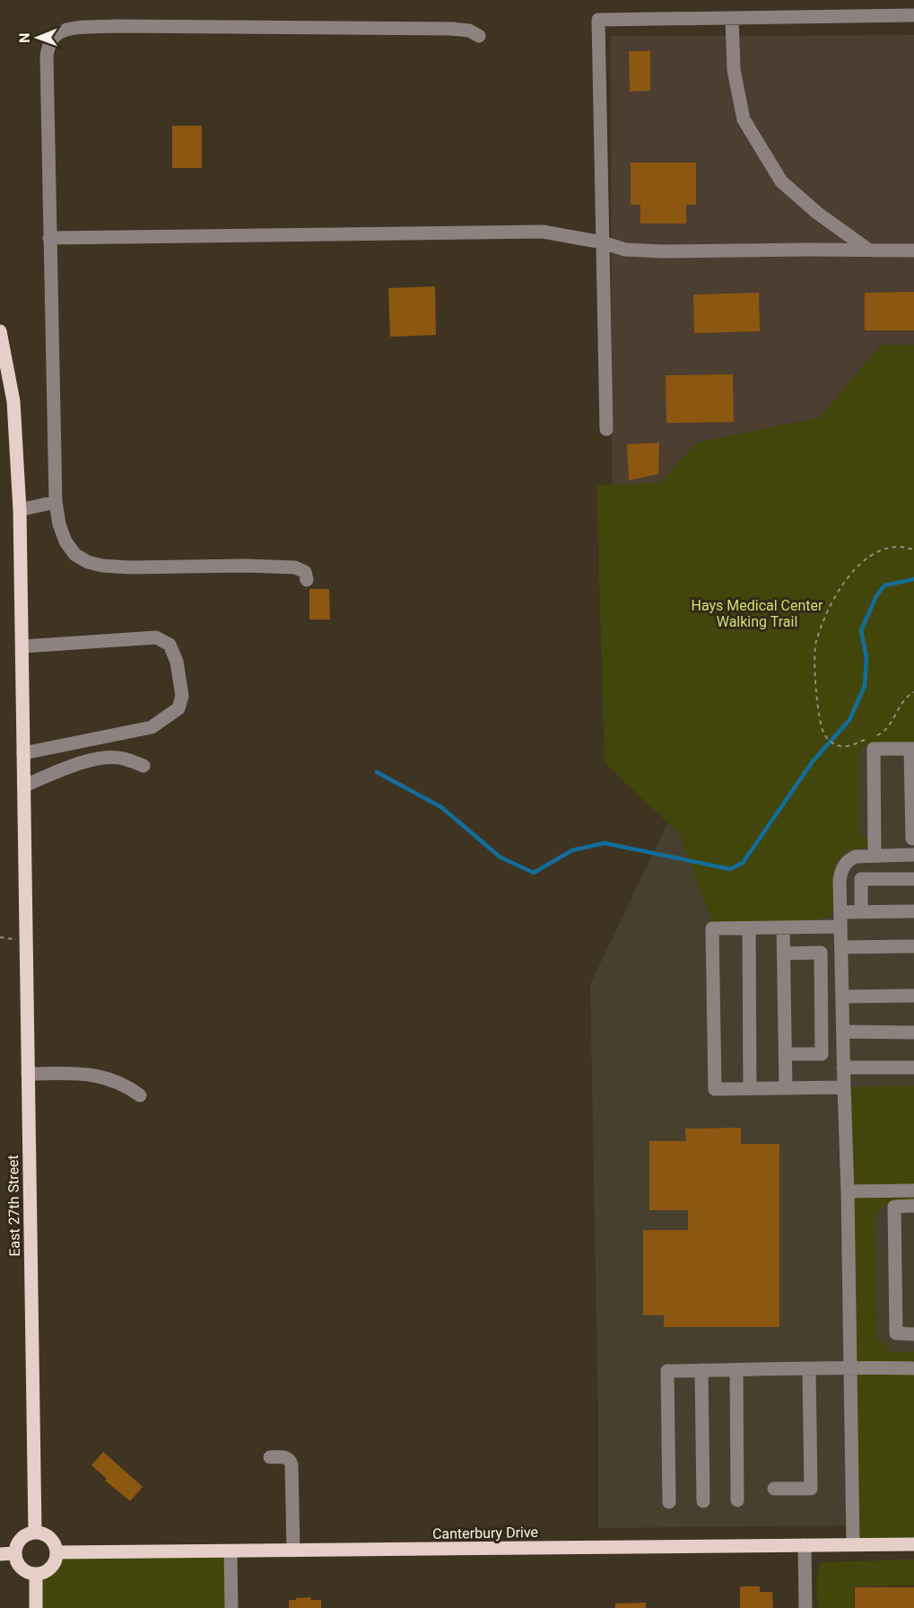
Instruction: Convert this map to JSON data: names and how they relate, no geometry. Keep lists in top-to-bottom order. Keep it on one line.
{"streets":{"main road":["East 27th Street","Canterbury Drive"]},"crossings":[["East 27th Street","Canterbury Drive"]],"parks":["Hays Medical Center Walking Trail"],"north":"left"}
